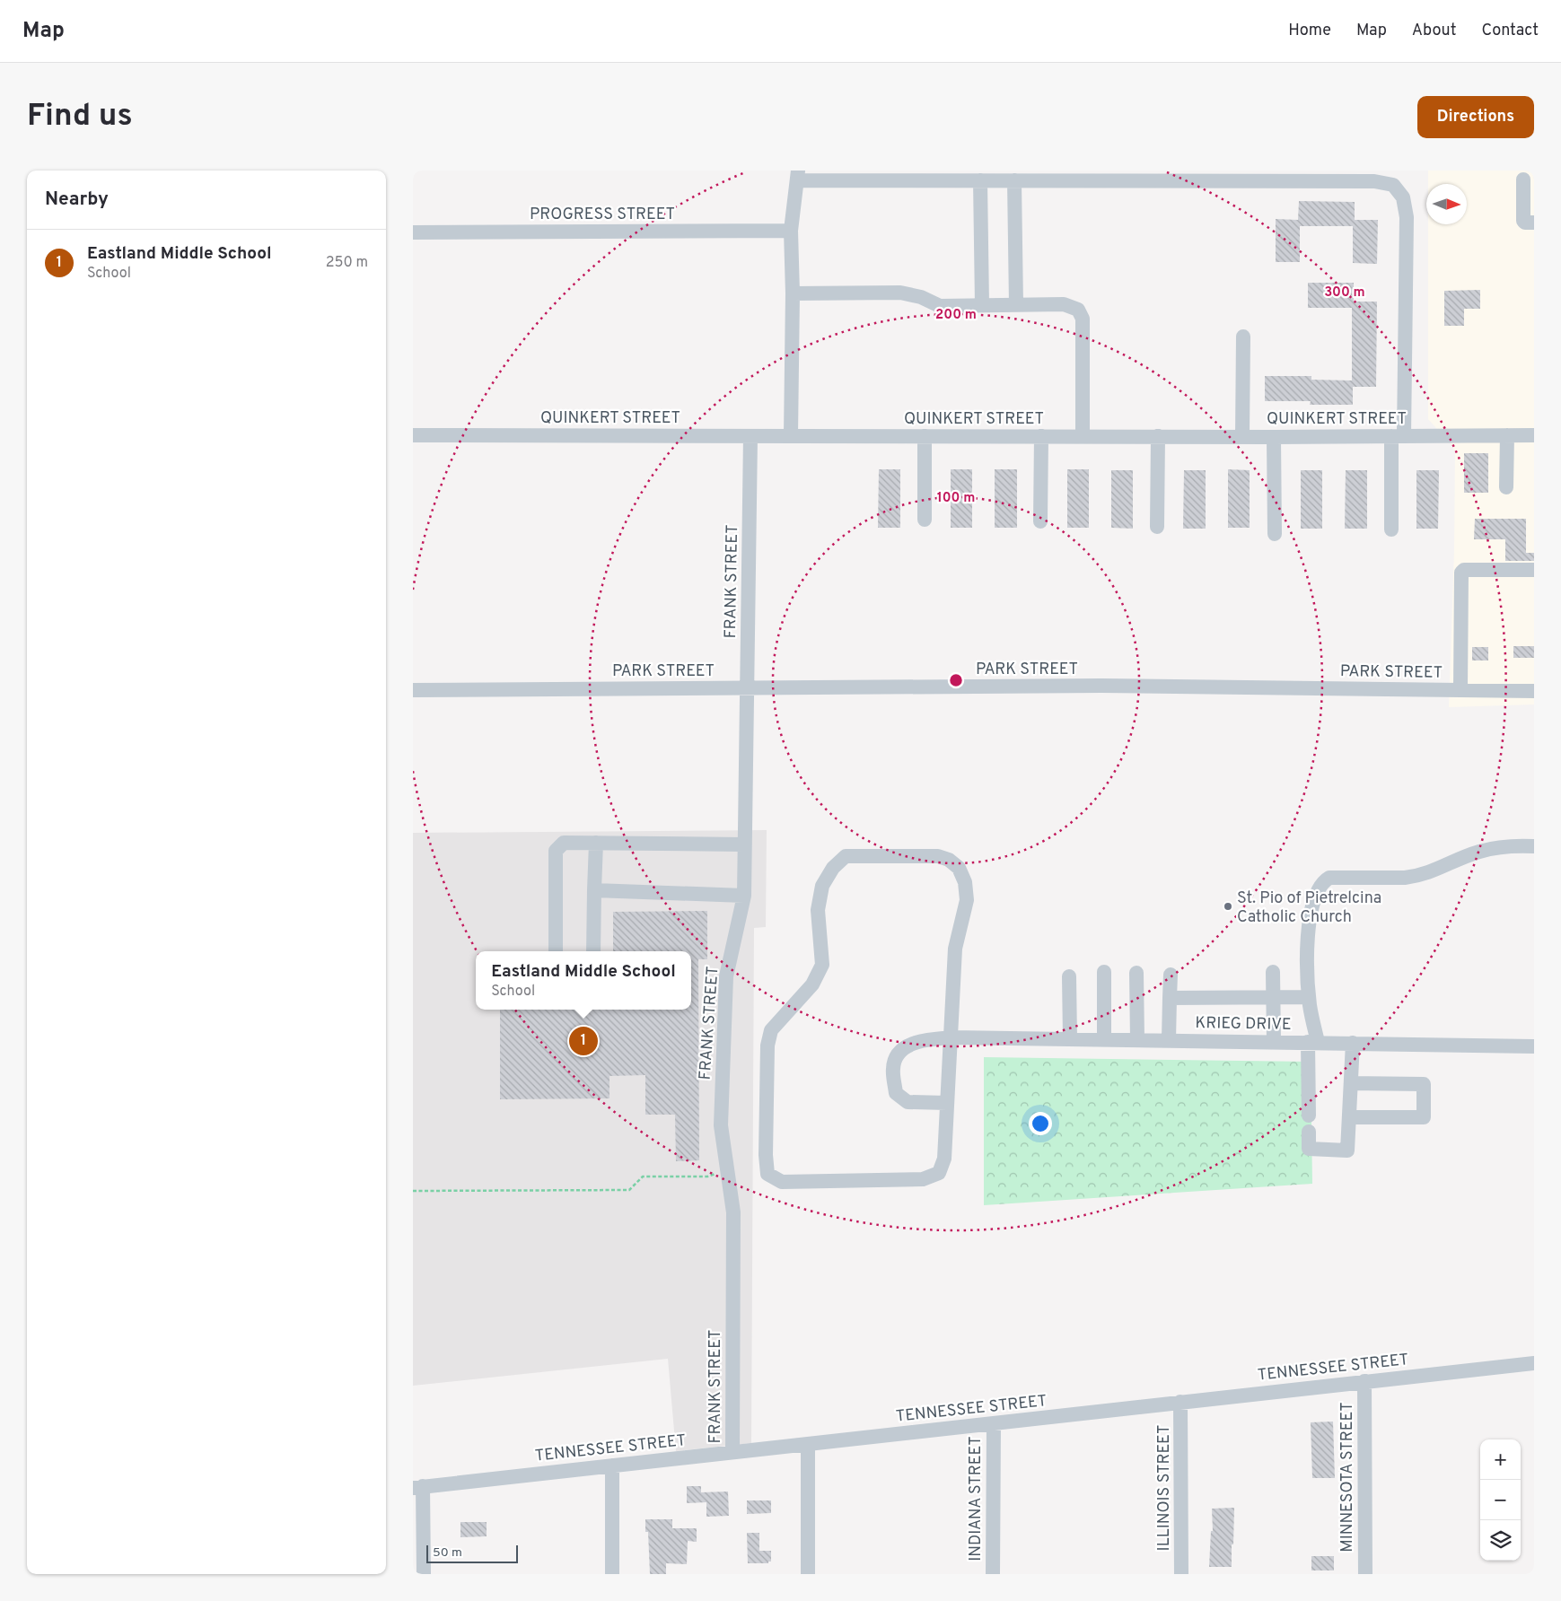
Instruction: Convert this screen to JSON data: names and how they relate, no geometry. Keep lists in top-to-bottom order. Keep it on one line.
{"streets":{"street":["PROGRESS STREET","QUINKERT STREET","FRANK STREET","PARK STREET","KRIEG DRIVE","TENNESSEE STREET","MINNESOTA STREET","ILLINOIS STREET","INDIANA STREET"]},"crossings":[["QUINKERT STREET","FRANK STREET"],["FRANK STREET","PARK STREET"],["FRANK STREET","TENNESSEE STREET"],["TENNESSEE STREET","MINNESOTA STREET"],["TENNESSEE STREET","ILLINOIS STREET"],["TENNESSEE STREET","INDIANA STREET"]],"places":["St. Pio of Pietrelcina Catholic Church"],"scale_bar":"50 m","north":"right","page":{"header":"Map","nav":["Home","Map","About","Contact"],"buttons":"Directions","title":"Find us","heading":"Nearby","list":[{"mark":"1","name":"Eastland Middle School","note":"School","value":"250 m"}],"popup":["Eastland Middle School","School"],"pins":"1","map_buttons":["+","−"],"scale":"50 m"},"rings":["300 m","200 m","100 m"]}
